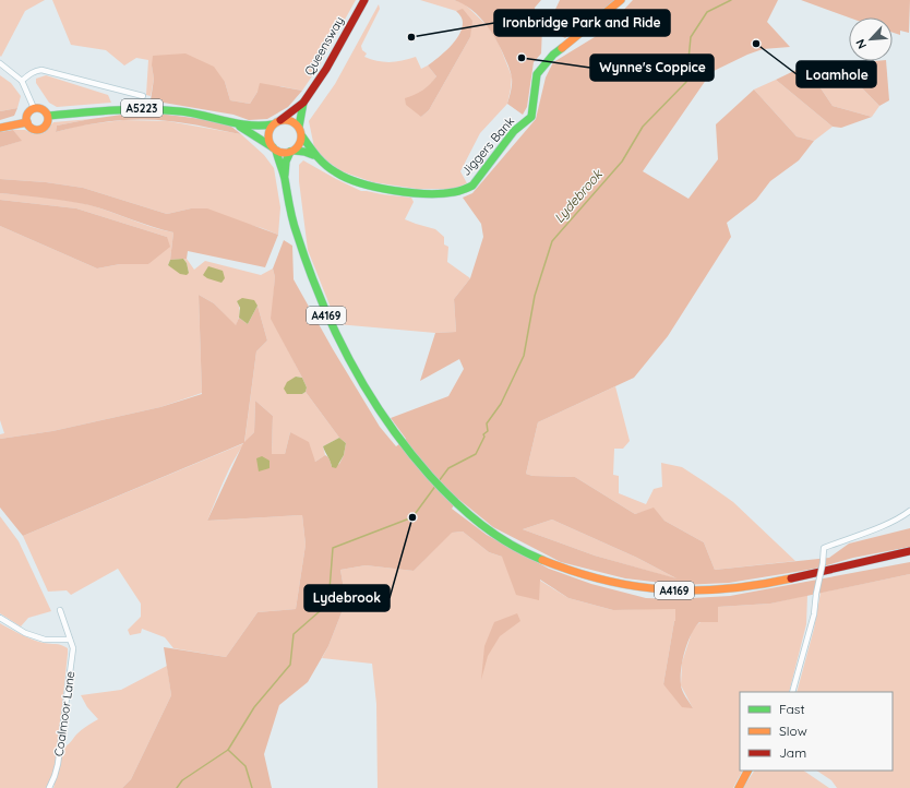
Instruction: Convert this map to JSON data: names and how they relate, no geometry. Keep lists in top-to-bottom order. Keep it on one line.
{"streets":{"main road":["Queensway","A5223","Jiggers Bank","A4169"],"street":["Coalmoor Lane"]},"crossings":[["Queensway","A5223"],["Queensway","Jiggers Bank"],["Queensway","A4169"],["A5223","Jiggers Bank"],["A5223","A4169"],["Jiggers Bank","A4169"]],"water":["Lydebrook"],"places":["Ironbridge Park and Ride","Loamhole","Wynne's Coppice","Lydebrook"],"legend":["Fast","Slow","Jam"],"north":"bottom left"}
